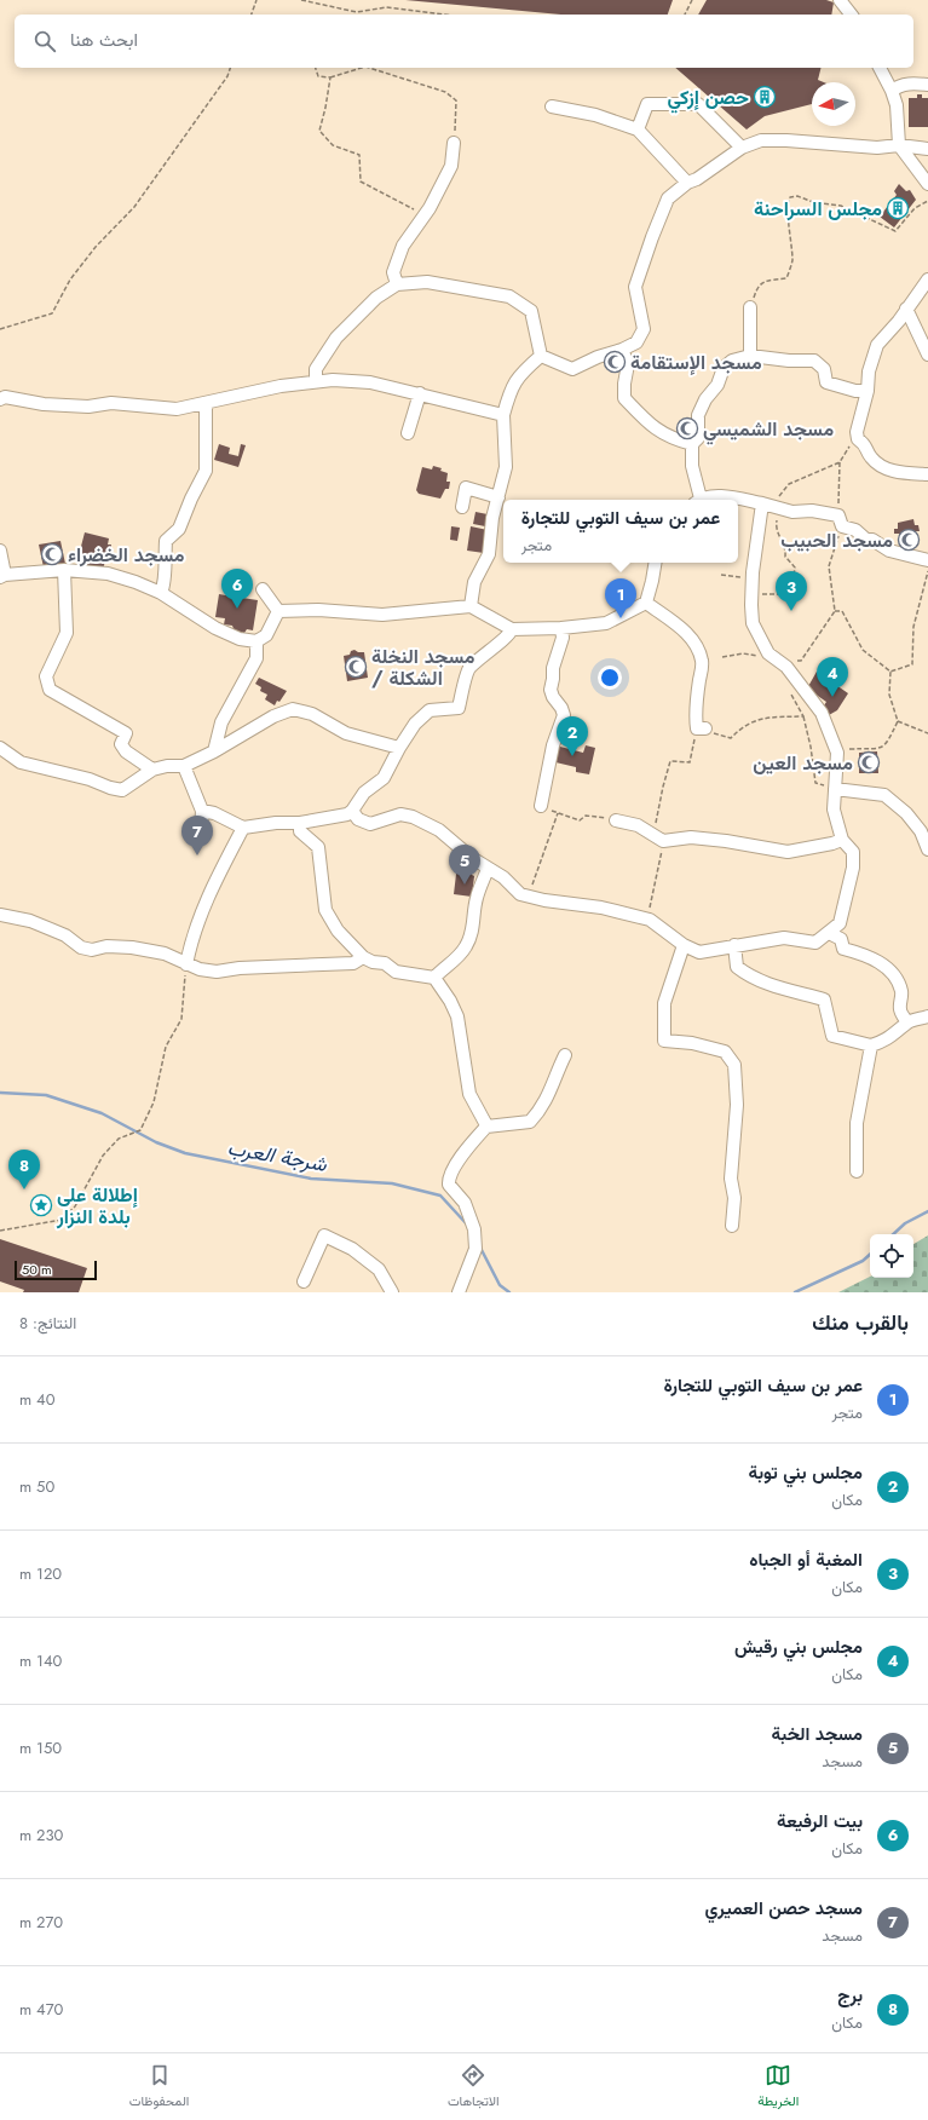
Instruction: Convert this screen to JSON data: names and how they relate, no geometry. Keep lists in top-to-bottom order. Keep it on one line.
{"water":["شرجة العرب"],"places":{"building":["حصن إزكي","مجلس السراحنة"],"mosque":["مسجد الإستقامة","مسجد الشميسي","مسجد الحبيب","مسجد الخضراء","مسجد النخلة / الشكلة","مسجد العين"],"place":["إطلالة على بلدة النزار"]},"scale_bar":"50 m","north":"left","page":{"search":"ابحث هنا","popup":["عمر بن سيف التوبي للتجارة","متجر"],"pins":["6","3","1","4","2","7","5","8"],"scale":"50 m","heading":["بالقرب منك","النتائج: 8"],"list":[{"mark":"1","name":"عمر بن سيف التوبي للتجارة","note":"متجر","value":"40 m"},{"mark":"2","name":"مجلس بني توبة","note":"مكان","value":"50 m"},{"mark":"3","name":"المغبة أو الجباه","note":"مكان","value":"120 m"},{"mark":"4","name":"مجلس بني رقيش","note":"مكان","value":"140 m"},{"mark":"5","name":"مسجد الخبة","note":"مسجد","value":"150 m"},{"mark":"6","name":"بيت الرفيعة","note":"مكان","value":"230 m"},{"mark":"7","name":"مسجد حصن العميري","note":"مسجد","value":"270 m"},{"mark":"8","name":"برج","note":"مكان","value":"470 m"}],"nav":["الخريطة","الاتجاهات","المحفوظات"]}}
